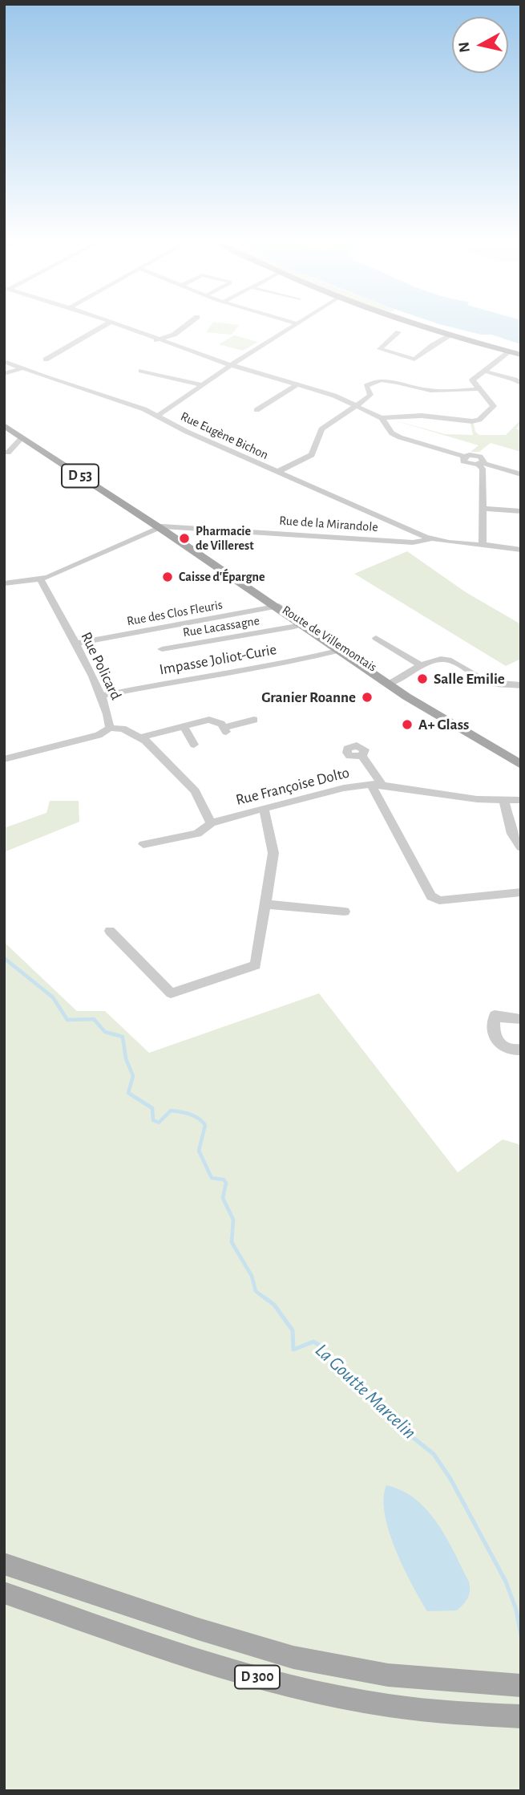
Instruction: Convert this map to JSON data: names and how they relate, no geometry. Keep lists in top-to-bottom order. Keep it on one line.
{"streets":{"main road":["D 53","Route de Villemontais","D 300"],"street":["Rue Eugène Bichon","Rue de la Mirandole","Rue des Clos Fleuris","Rue Lacassagne","Impasse Joliot-Curie","Rue Policard","Rue Françoise Dolto"]},"crossings":[["Rue Eugène Bichon","Rue de la Mirandole"],["D 53","Rue de la Mirandole"],["D 53","Route de Villemontais"],["Rue de la Mirandole","Route de Villemontais"],["Rue des Clos Fleuris","Rue Lacassagne"],["Rue des Clos Fleuris","Route de Villemontais"],["Rue des Clos Fleuris","Rue Policard"],["Rue Lacassagne","Route de Villemontais"],["Route de Villemontais","Impasse Joliot-Curie"],["Impasse Joliot-Curie","Rue Policard"]],"water":["La Goutte Marcelin"],"places":["Pharmacie de Villerest","Caisse d'Épargne","Salle Emilie","Granier Roanne","A+ Glass"],"north":"left"}
